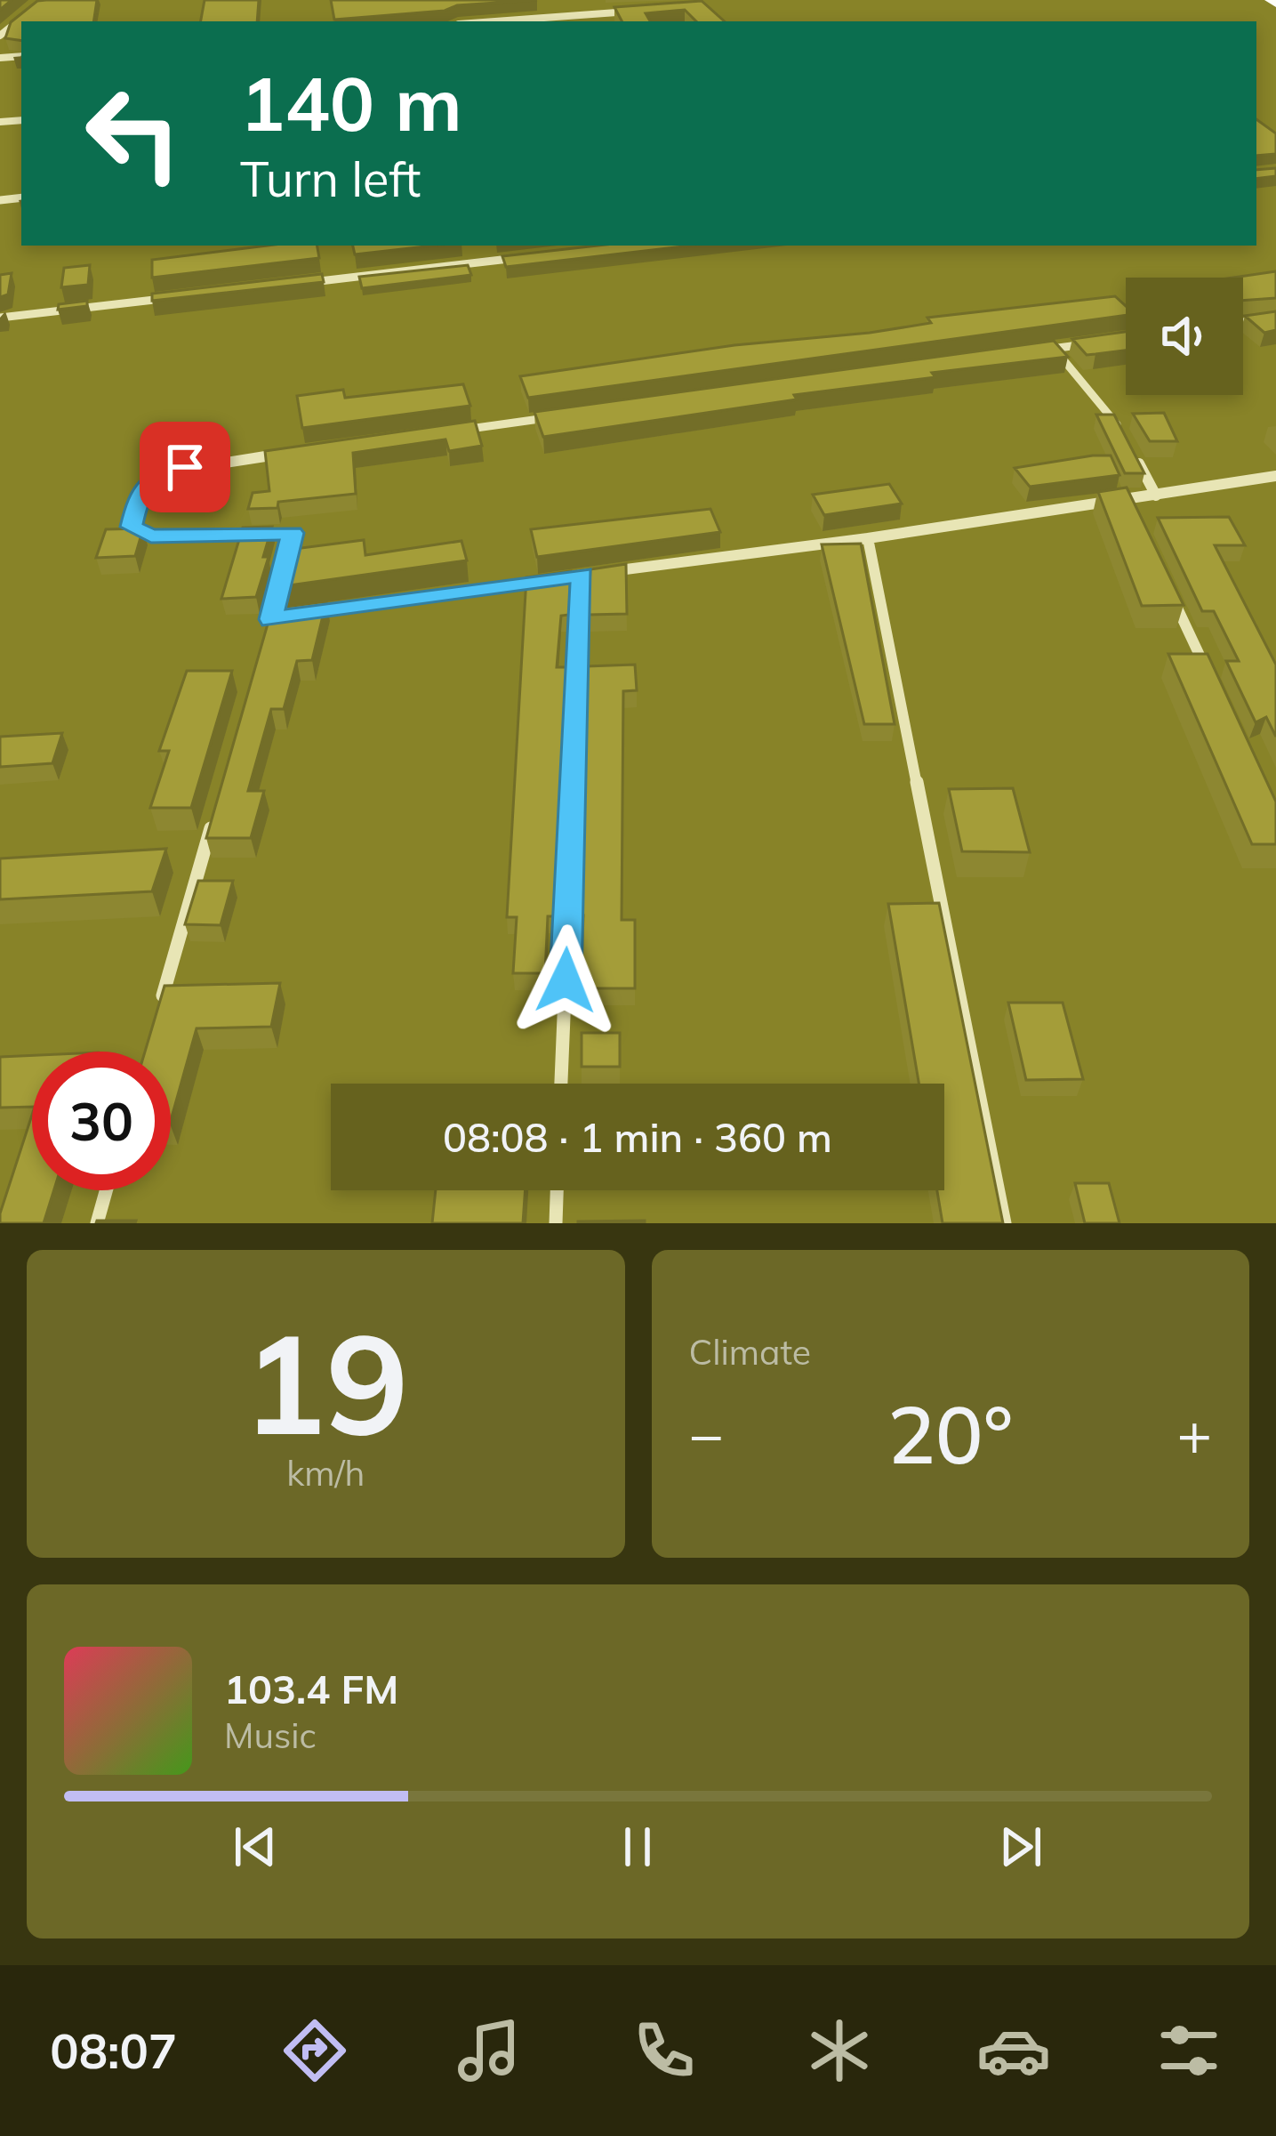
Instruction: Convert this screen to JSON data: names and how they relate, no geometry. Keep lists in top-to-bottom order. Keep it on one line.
{"page":{"turn":["140 m","Turn left"],"limit":"30","trip":"08:08 · 1 min · 360 m","tile":[["19","km/h"],"Climate"],"heat":["−","20°","+"],"song":["103.4 FM","Music"],"tabs":"08:07"}}
